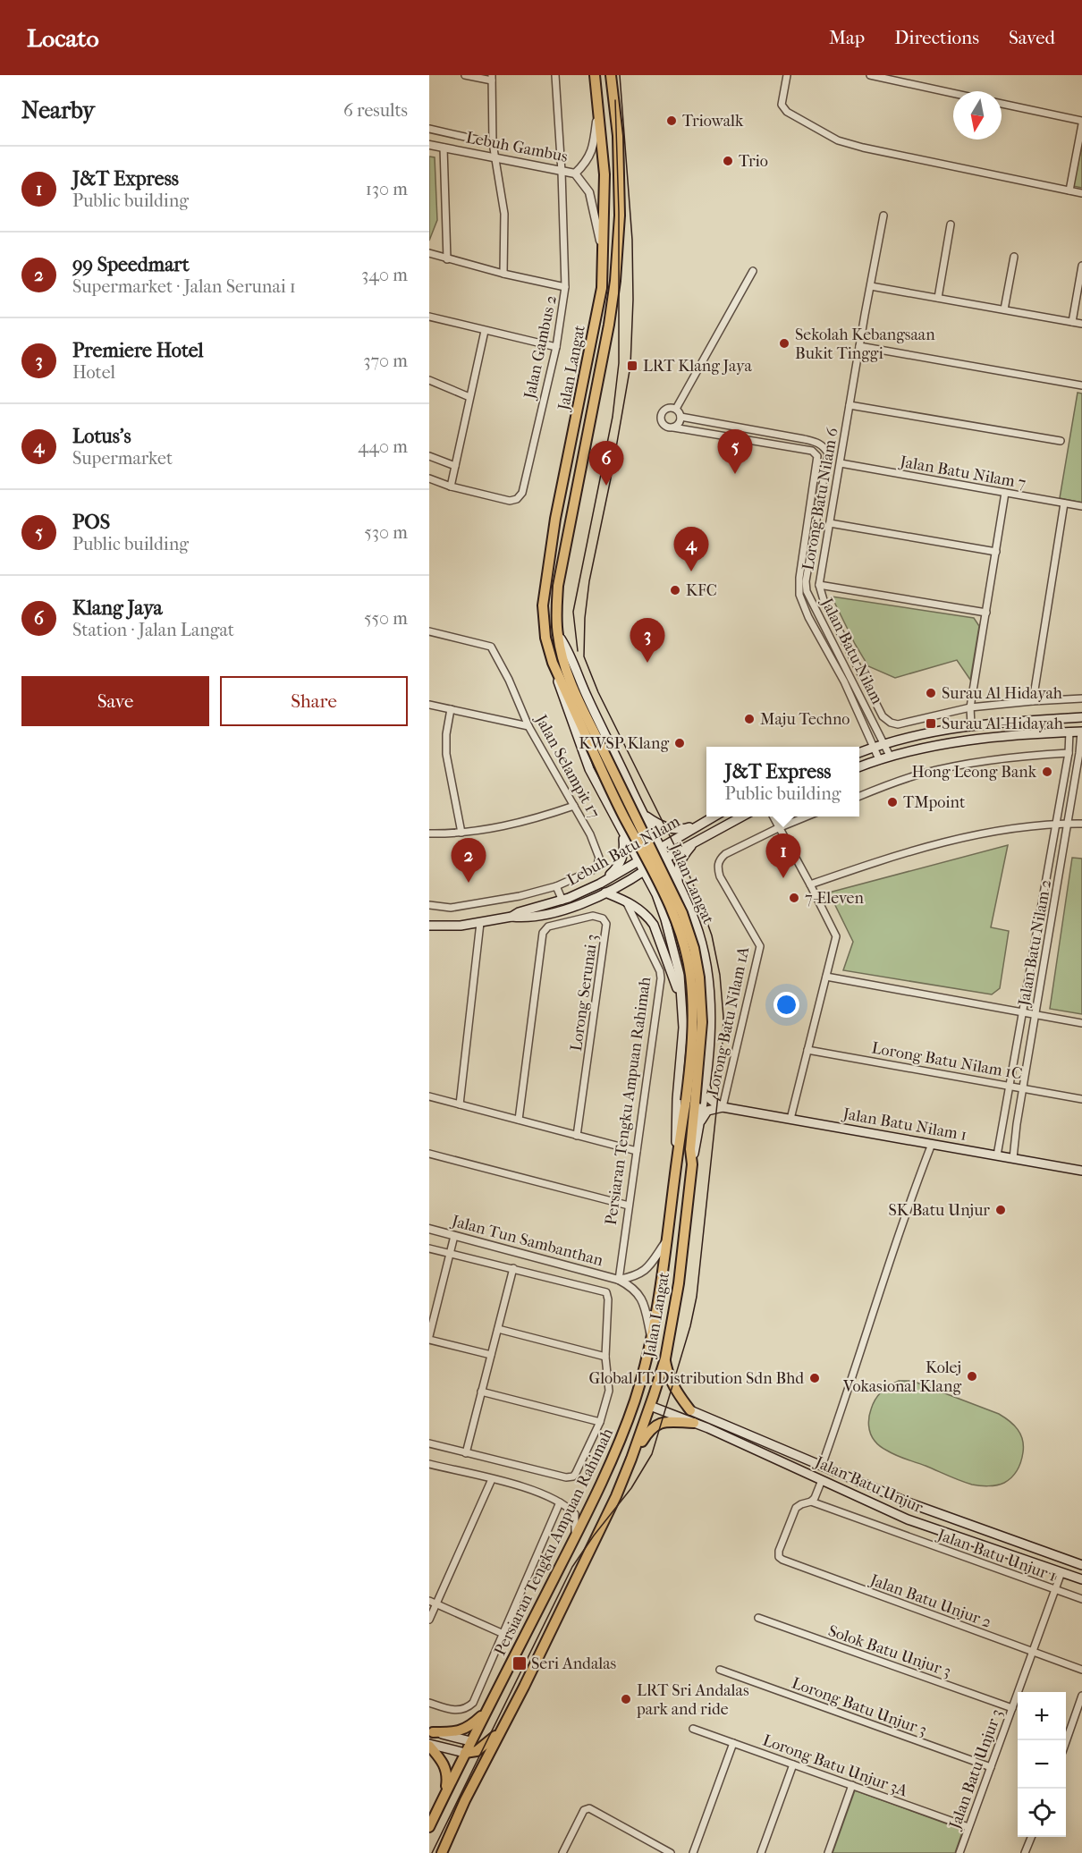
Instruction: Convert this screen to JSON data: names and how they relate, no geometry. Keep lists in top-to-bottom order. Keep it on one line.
{"streets":{"highway":["Jalan Langat","Persiaran Tengku Ampuan Rahimah"],"main road":["Lebuh Batu Nilam","Jalan Batu Nilam 1","Jalan Batu Unjur"],"street":["Lebuh Gambus","Jalan Gambus 2","Jalan Batu Nilam 7","Lorong Batu Nilam 6","Jalan Batu Nilam","Jalan Selampit 17","Jalan Batu Nilam 2","Lorong Serunai 3","Lorong Batu Nilam 1A","Lorong Batu Nilam 1C","Jalan Tun Sambanthan","Jalan Batu Unjur 1","Jalan Batu Unjur 2","Solok Batu Unjur 3","Lorong Batu Unjur 3","Lorong Batu Unjur 3A","Jalan Batu Unjur 3"]},"crossings":[["Lebuh Gambus","Jalan Gambus 2"],["Lebuh Gambus","Jalan Langat"],["Jalan Langat","Lebuh Batu Nilam"],["Jalan Langat","Persiaran Tengku Ampuan Rahimah"],["Jalan Langat","Jalan Batu Unjur"],["Jalan Batu Nilam 7","Lorong Batu Nilam 6"],["Jalan Batu Nilam 2","Lorong Batu Nilam 1C"],["Jalan Batu Nilam 2","Jalan Batu Nilam 1"],["Lorong Batu Nilam 1A","Jalan Batu Nilam 1"],["Persiaran Tengku Ampuan Rahimah","Jalan Tun Sambanthan"],["Persiaran Tengku Ampuan Rahimah","Jalan Batu Unjur"],["Jalan Batu Unjur","Jalan Batu Unjur 3"],["Jalan Batu Unjur 1","Jalan Batu Unjur 2"],["Jalan Batu Unjur 1","Jalan Batu Unjur 3"],["Jalan Batu Unjur 2","Jalan Batu Unjur 3"],["Solok Batu Unjur 3","Jalan Batu Unjur 3"],["Lorong Batu Unjur 3","Jalan Batu Unjur 3"],["Lorong Batu Unjur 3A","Jalan Batu Unjur 3"]],"places":{"other":["Triowalk","Trio","Sekolah Kebangsaan Bukit Tinggi","KFC","Surau Al Hidayah","Maju Techno","KWSP Klang","Hong Leong Bank","TMpoint","7-Eleven","SK Batu Unjur","Kolej Vokasional Klang","Global IT Distribution Sdn Bhd","LRT Sri Andalas park and ride"],"transit":["LRT Klang Jaya","Surau Al-Hidayah","Seri Andalas"]},"north":"bottom","page":{"header":"Locato","nav":["Map","Directions","Saved"],"heading":["Nearby","6 results"],"list":[{"mark":"1","name":"J&T Express","note":"Public building","value":"130 m"},{"mark":"2","name":"99 Speedmart","note":"Supermarket · Jalan Serunai 1","value":"340 m"},{"mark":"3","name":"Premiere Hotel","note":"Hotel","value":"370 m"},{"mark":"4","name":"Lotus's","note":"Supermarket","value":"440 m"},{"mark":"5","name":"POS","note":"Public building","value":"530 m"},{"mark":"6","name":"Klang Jaya","note":"Station · Jalan Langat","value":"550 m"}],"pins":["5","6","4","3","1","2"],"buttons":["Save","Share"],"popup":["J&T Express","Public building"],"map_buttons":["+","−"]}}
